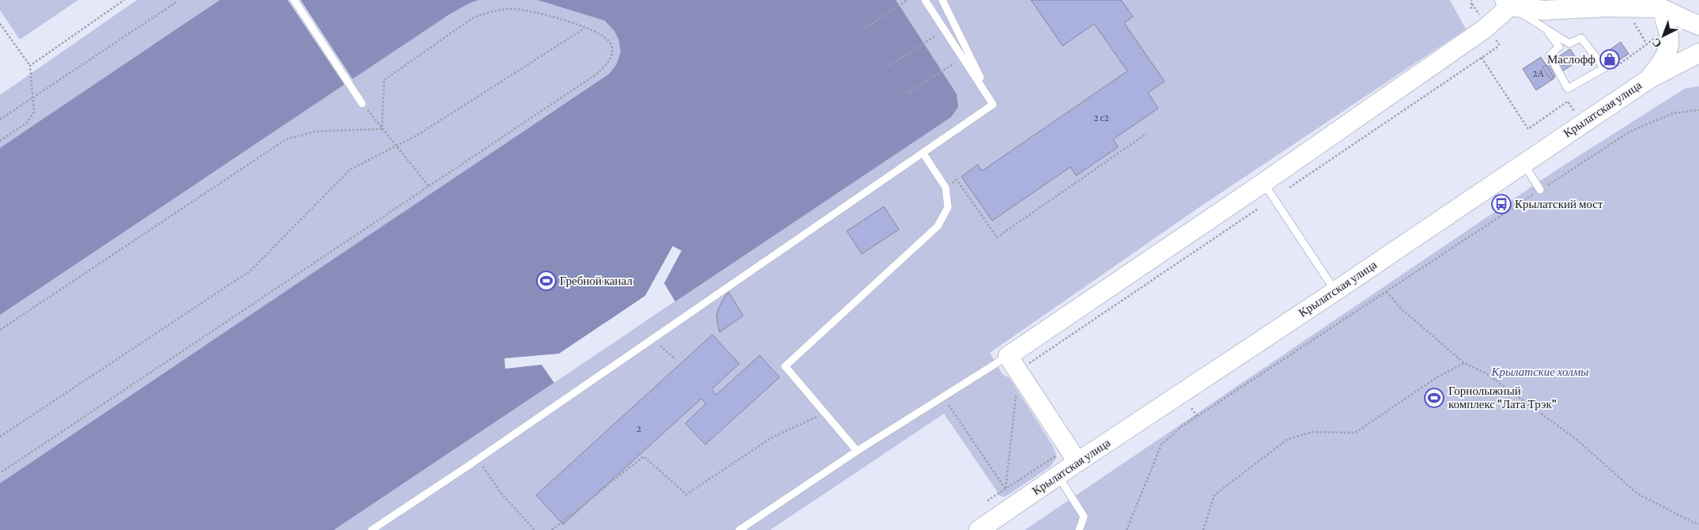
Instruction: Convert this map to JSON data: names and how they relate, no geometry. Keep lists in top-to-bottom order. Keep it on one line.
{"streets":{"main road":["Крылатская улица"]},"parks":["Крылатские холмы"],"places":{"shop":["Маслофф"],"bus stop":["Крылатский мост"],"sports":["Гребной канал","Горнолыжный комплекс \"Лата Трэк\""]},"house_numbers":["2А","2 с2","2"],"north":"bottom left"}
